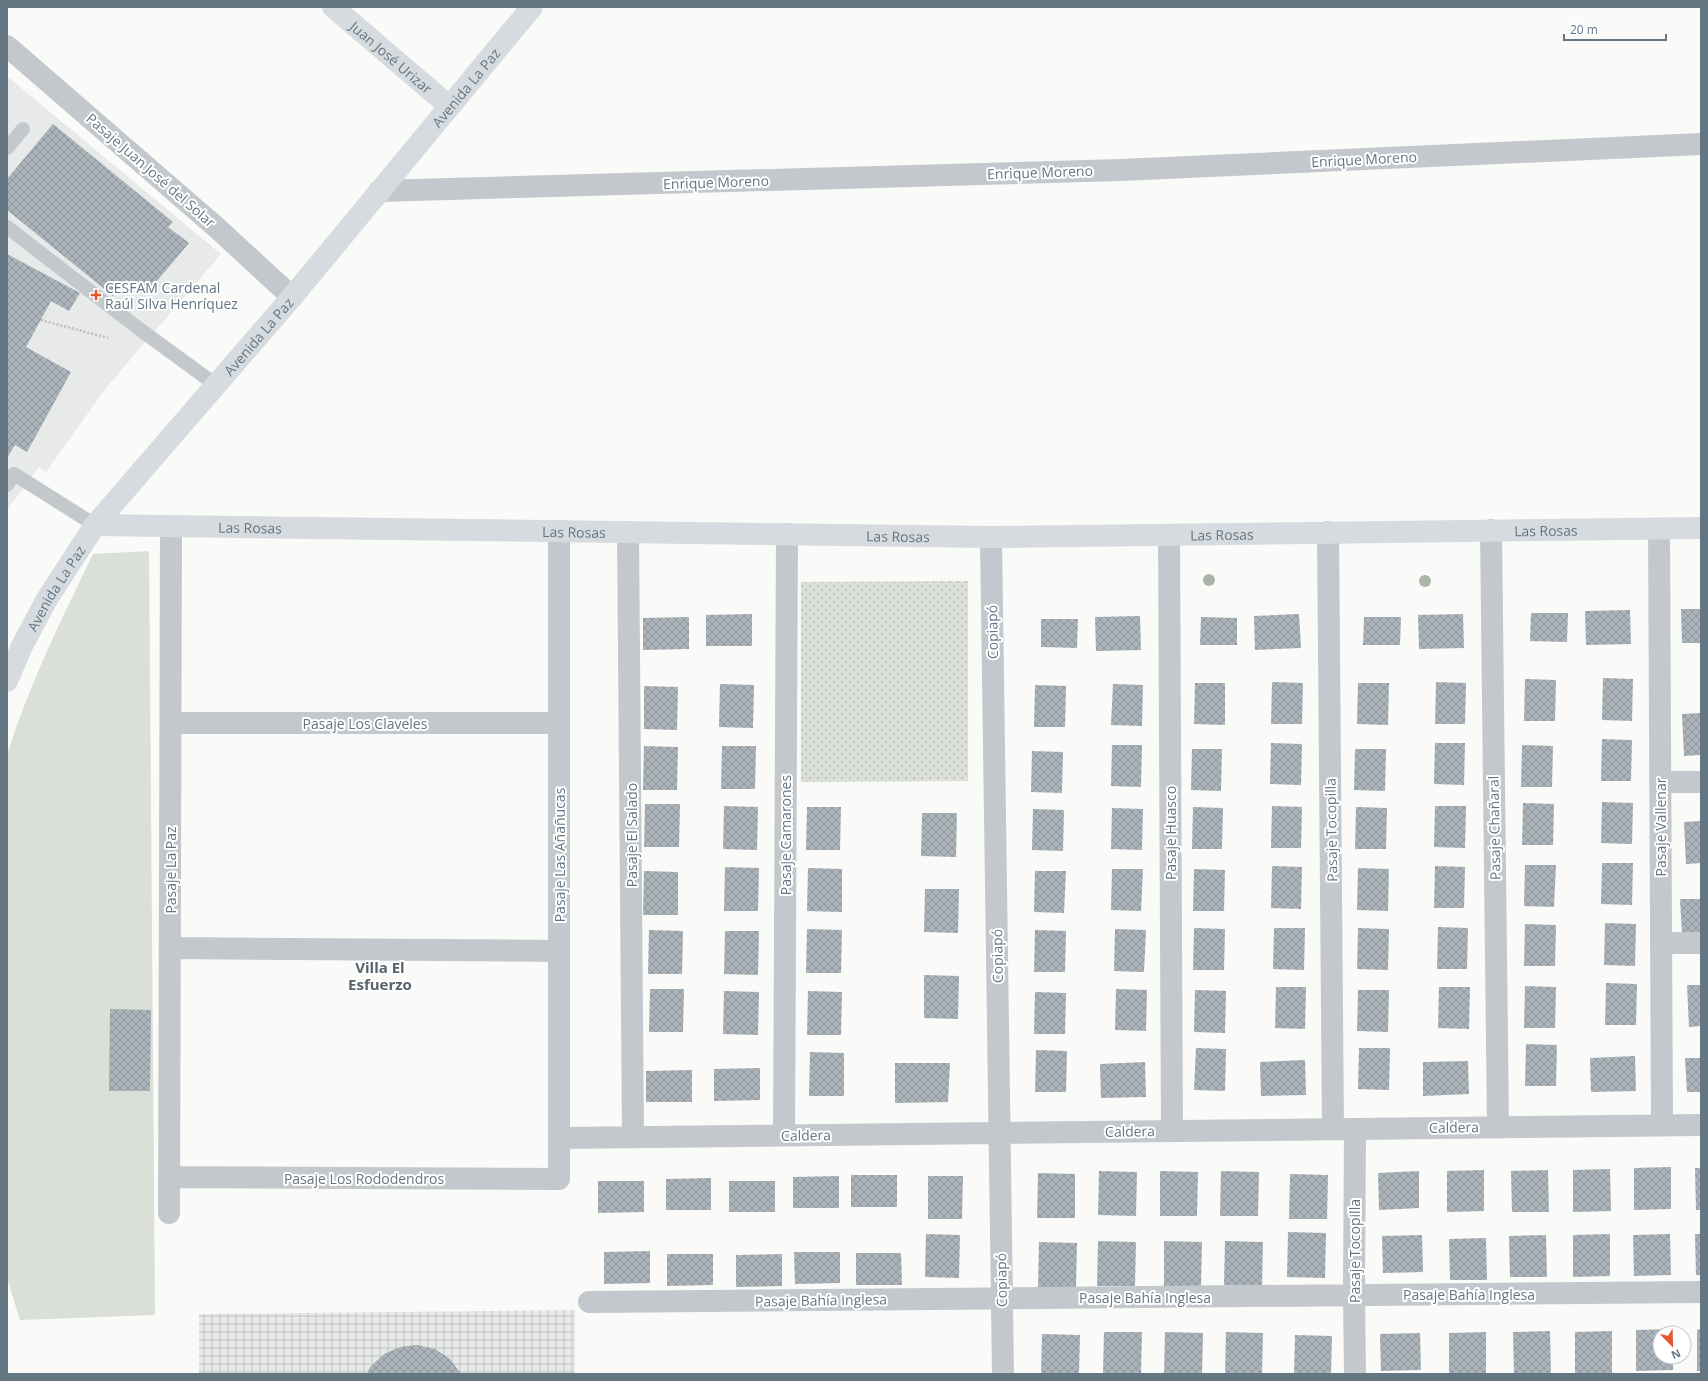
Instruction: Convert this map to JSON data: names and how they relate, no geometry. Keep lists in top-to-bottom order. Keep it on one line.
{"streets":{"street":["Juan José Urizar","Avenida La Paz","Enrique Moreno","Pasaje Juan José del Solar","Las Rosas","Copiapó","Pasaje Los Claveles","Pasaje Vallenar","Pasaje Chañaral","Pasaje Tocopilla","Pasaje Huasco","Pasaje El Salado","Pasaje Camarones","Pasaje Las Añañucas","Pasaje La Paz","Caldera","Pasaje Los Rododendros","Pasaje Bahía Inglesa"]},"crossings":[["Juan José Urizar","Avenida La Paz"],["Avenida La Paz","Enrique Moreno"],["Avenida La Paz","Pasaje Juan José del Solar"],["Avenida La Paz","Las Rosas"],["Las Rosas","Copiapó"],["Las Rosas","Pasaje Vallenar"],["Las Rosas","Pasaje Chañaral"],["Las Rosas","Pasaje Tocopilla"],["Las Rosas","Pasaje Huasco"],["Las Rosas","Pasaje El Salado"],["Las Rosas","Pasaje Camarones"],["Las Rosas","Pasaje Las Añañucas"],["Las Rosas","Pasaje La Paz"],["Copiapó","Caldera"],["Copiapó","Pasaje Bahía Inglesa"],["Pasaje Los Claveles","Pasaje Las Añañucas"],["Pasaje Los Claveles","Pasaje La Paz"],["Pasaje Vallenar","Caldera"],["Pasaje Chañaral","Caldera"],["Pasaje Tocopilla","Caldera"],["Pasaje Tocopilla","Pasaje Bahía Inglesa"],["Pasaje Huasco","Caldera"],["Pasaje El Salado","Caldera"],["Pasaje Camarones","Caldera"],["Pasaje Las Añañucas","Caldera"],["Pasaje Las Añañucas","Pasaje Los Rododendros"],["Pasaje La Paz","Pasaje Los Rododendros"]],"districts":["Villa El Esfuerzo"],"places":{"health":["CESFAM Cardenal Raúl Silva Henríquez"]},"scale_bar":"20 m","north":"bottom right"}
